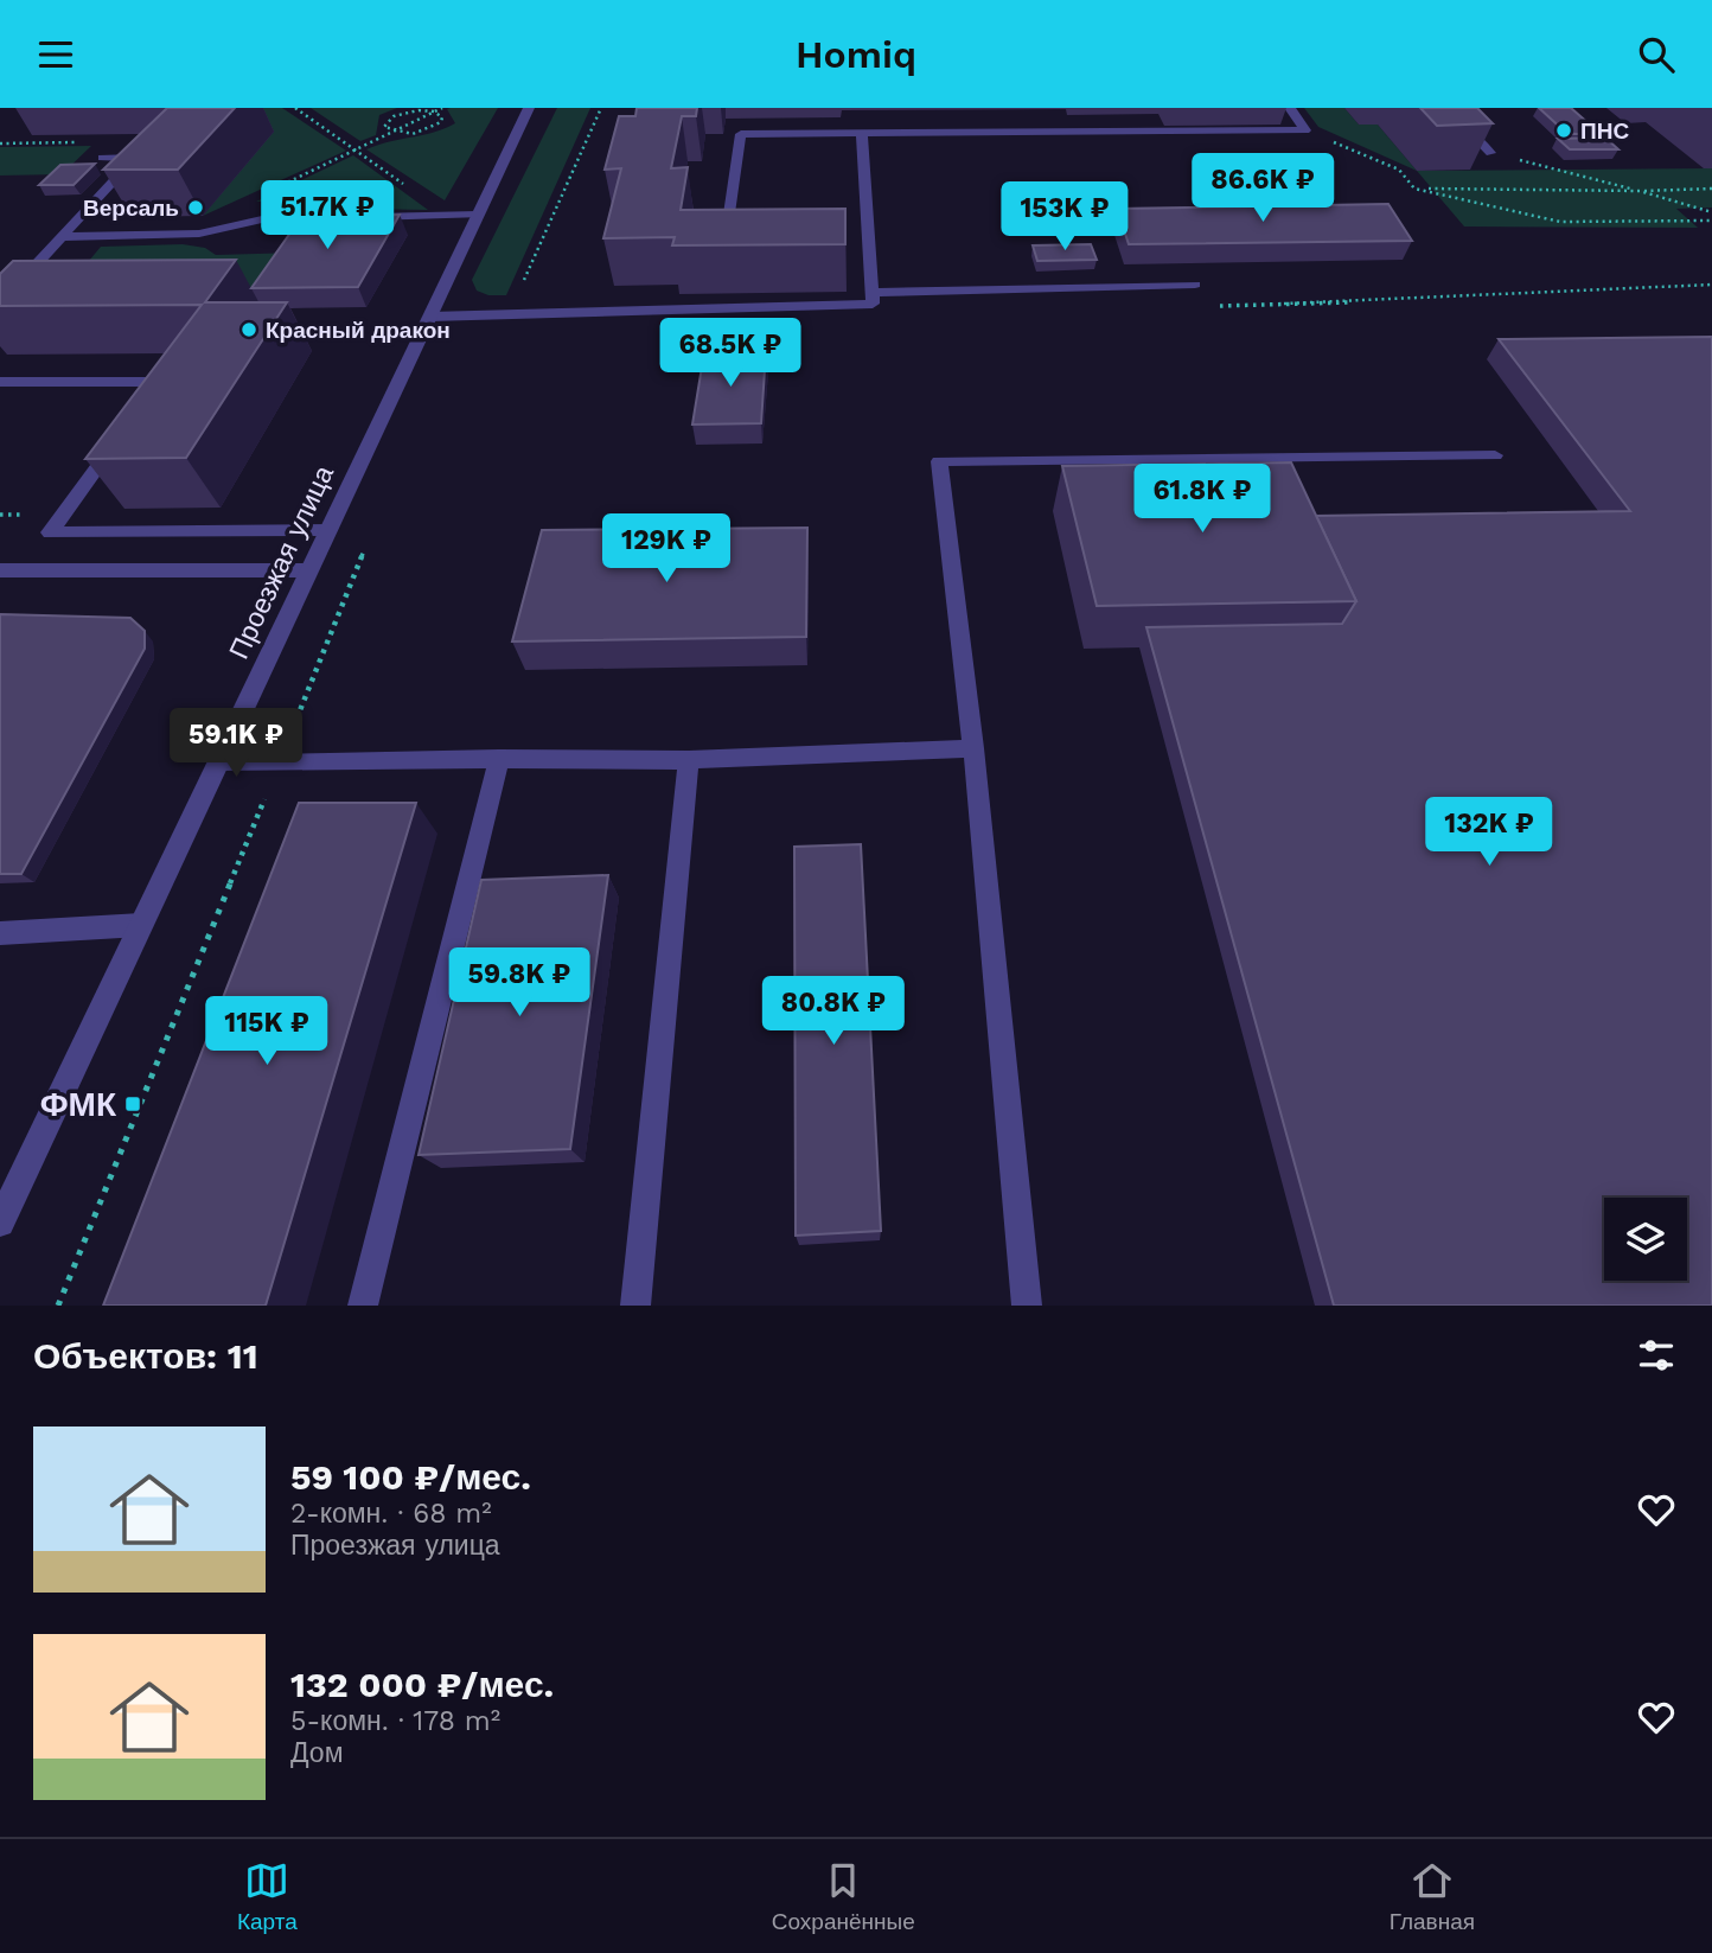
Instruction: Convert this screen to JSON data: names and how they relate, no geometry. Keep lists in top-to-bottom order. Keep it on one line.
{"streets":{"street":["Проезжая улица"]},"places":{"other":["ПНС","Версаль","Красный дракон"],"transit":["ФМК"]},"page":{"header":"Homiq","price":["86.6K ₽","51.7K ₽","153K ₽","68.5K ₽","61.8K ₽","129K ₽","59.1K ₽","132K ₽","59.8K ₽","80.8K ₽","115K ₽"],"heading":"Объектов: 11","list":[{"name":"59 100 ₽/мес.","note":"2-комн. · 68 m² · Проезжая улица"},{"name":"132 000 ₽/мес.","note":"5-комн. · 178 m² · Дом"}],"tabs":["Карта","Сохранённые","Главная"]}}
